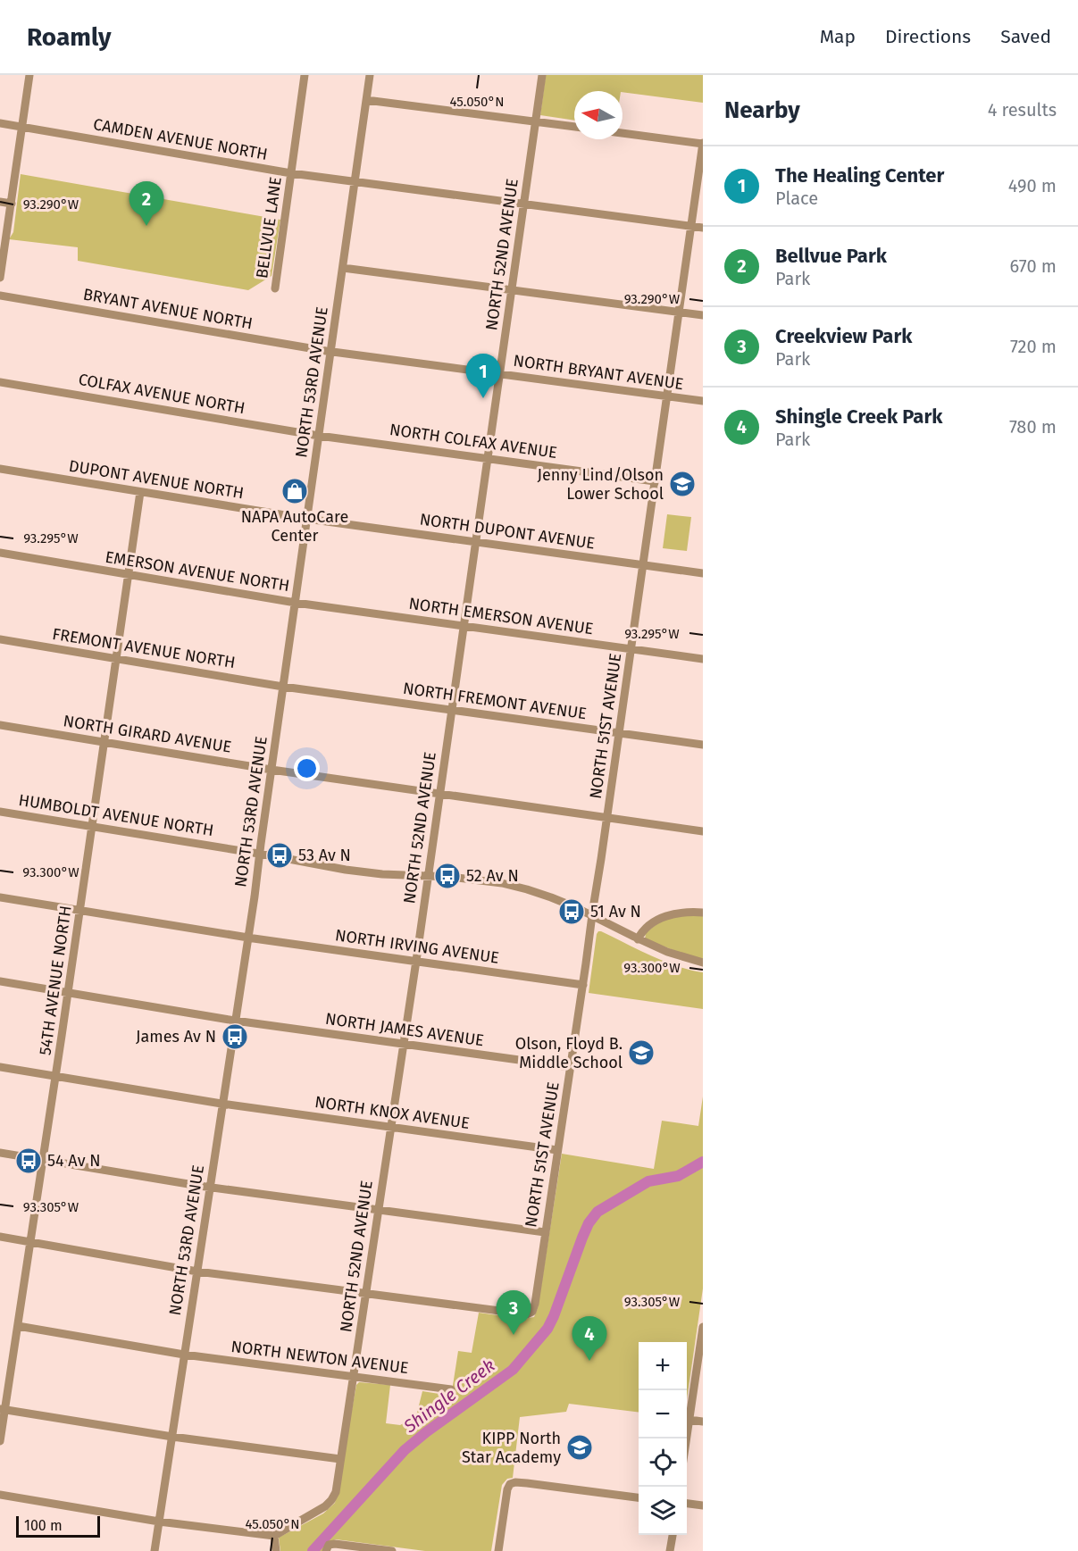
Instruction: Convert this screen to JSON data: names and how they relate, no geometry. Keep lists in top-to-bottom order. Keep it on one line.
{"streets":{"street":["CAMDEN AVENUE NORTH","BELLVUE LANE","NORTH 52ND AVENUE","BRYANT AVENUE NORTH","NORTH BRYANT AVENUE","NORTH 53RD AVENUE","COLFAX AVENUE NORTH","NORTH COLFAX AVENUE","DUPONT AVENUE NORTH","NORTH DUPONT AVENUE","EMERSON AVENUE NORTH","NORTH EMERSON AVENUE","FREMONT AVENUE NORTH","NORTH FREMONT AVENUE","NORTH 51ST AVENUE","NORTH GIRARD AVENUE","HUMBOLDT AVENUE NORTH","NORTH IRVING AVENUE","54TH AVENUE NORTH","NORTH JAMES AVENUE","NORTH KNOX AVENUE","NORTH NEWTON AVENUE"]},"crossings":[["CAMDEN AVENUE NORTH","BELLVUE LANE"],["CAMDEN AVENUE NORTH","NORTH 52ND AVENUE"],["CAMDEN AVENUE NORTH","NORTH 53RD AVENUE"],["CAMDEN AVENUE NORTH","NORTH 51ST AVENUE"],["NORTH 52ND AVENUE","NORTH BRYANT AVENUE"],["NORTH 52ND AVENUE","NORTH COLFAX AVENUE"],["NORTH 52ND AVENUE","NORTH DUPONT AVENUE"],["NORTH 52ND AVENUE","NORTH EMERSON AVENUE"],["NORTH 52ND AVENUE","NORTH FREMONT AVENUE"],["NORTH 52ND AVENUE","NORTH 51ST AVENUE"],["NORTH 52ND AVENUE","NORTH GIRARD AVENUE"],["NORTH 52ND AVENUE","HUMBOLDT AVENUE NORTH"],["NORTH 52ND AVENUE","NORTH IRVING AVENUE"],["NORTH 52ND AVENUE","NORTH JAMES AVENUE"],["NORTH 52ND AVENUE","NORTH KNOX AVENUE"],["NORTH 52ND AVENUE","NORTH NEWTON AVENUE"],["BRYANT AVENUE NORTH","NORTH BRYANT AVENUE"],["BRYANT AVENUE NORTH","NORTH 53RD AVENUE"],["NORTH BRYANT AVENUE","NORTH 53RD AVENUE"],["NORTH BRYANT AVENUE","NORTH 51ST AVENUE"],["NORTH 53RD AVENUE","COLFAX AVENUE NORTH"],["NORTH 53RD AVENUE","NORTH COLFAX AVENUE"],["NORTH 53RD AVENUE","DUPONT AVENUE NORTH"],["NORTH 53RD AVENUE","NORTH DUPONT AVENUE"],["NORTH 53RD AVENUE","EMERSON AVENUE NORTH"],["NORTH 53RD AVENUE","NORTH EMERSON AVENUE"],["NORTH 53RD AVENUE","FREMONT AVENUE NORTH"],["NORTH 53RD AVENUE","NORTH FREMONT AVENUE"],["NORTH 53RD AVENUE","NORTH GIRARD AVENUE"],["NORTH 53RD AVENUE","HUMBOLDT AVENUE NORTH"],["NORTH 53RD AVENUE","NORTH IRVING AVENUE"],["NORTH 53RD AVENUE","NORTH JAMES AVENUE"],["NORTH 53RD AVENUE","NORTH KNOX AVENUE"],["NORTH 53RD AVENUE","NORTH NEWTON AVENUE"],["COLFAX AVENUE NORTH","NORTH COLFAX AVENUE"],["NORTH COLFAX AVENUE","NORTH 51ST AVENUE"],["DUPONT AVENUE NORTH","NORTH DUPONT AVENUE"],["DUPONT AVENUE NORTH","54TH AVENUE NORTH"],["NORTH DUPONT AVENUE","NORTH 51ST AVENUE"],["EMERSON AVENUE NORTH","NORTH EMERSON AVENUE"],["EMERSON AVENUE NORTH","54TH AVENUE NORTH"],["NORTH EMERSON AVENUE","NORTH 51ST AVENUE"],["FREMONT AVENUE NORTH","NORTH FREMONT AVENUE"],["FREMONT AVENUE NORTH","54TH AVENUE NORTH"],["NORTH FREMONT AVENUE","NORTH 51ST AVENUE"],["NORTH 51ST AVENUE","NORTH GIRARD AVENUE"],["NORTH 51ST AVENUE","HUMBOLDT AVENUE NORTH"],["NORTH 51ST AVENUE","NORTH IRVING AVENUE"],["NORTH 51ST AVENUE","NORTH JAMES AVENUE"],["NORTH 51ST AVENUE","NORTH KNOX AVENUE"],["NORTH GIRARD AVENUE","54TH AVENUE NORTH"],["HUMBOLDT AVENUE NORTH","54TH AVENUE NORTH"],["NORTH IRVING AVENUE","54TH AVENUE NORTH"],["54TH AVENUE NORTH","NORTH JAMES AVENUE"],["54TH AVENUE NORTH","NORTH KNOX AVENUE"],["54TH AVENUE NORTH","NORTH NEWTON AVENUE"]],"water":["Shingle Creek"],"places":{"school or university":["Jenny Lind/Olson Lower School","Olson, Floyd B. Middle School","KIPP North Star Academy"],"shop":["NAPA AutoCare Center"],"bus stop":["53 Av N","52 Av N","51 Av N","James Av N","54 Av N"]},"scale_bar":"100 m","north":"left","page":{"header":"Roamly","nav":["Map","Directions","Saved"],"heading":["Nearby","4 results"],"list":[{"mark":"1","name":"The Healing Center","note":"Place","value":"490 m"},{"mark":"2","name":"Bellvue Park","note":"Park","value":"670 m"},{"mark":"3","name":"Creekview Park","note":"Park","value":"720 m"},{"mark":"4","name":"Shingle Creek Park","note":"Park","value":"780 m"}],"pins":["2","1","3","4"],"map_buttons":["+","−"],"scale":"100 m"},"coordinates":["45.050°N","93.290°W","93.295°W","93.300°W","93.305°W"]}
